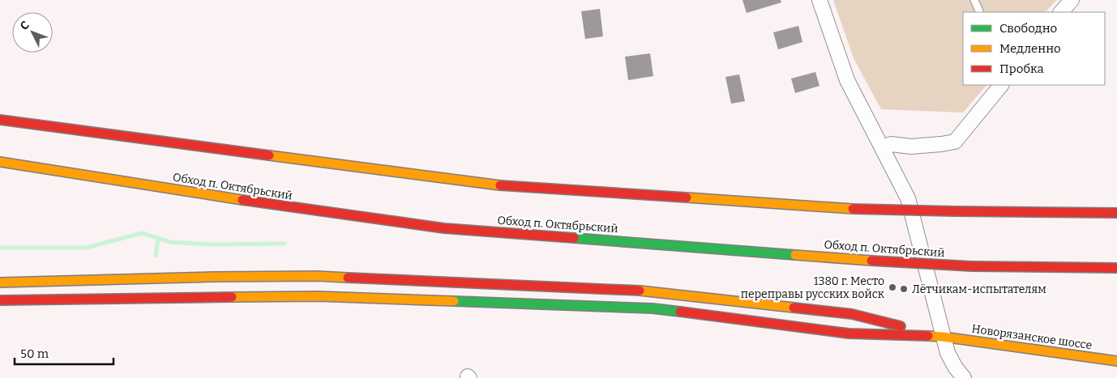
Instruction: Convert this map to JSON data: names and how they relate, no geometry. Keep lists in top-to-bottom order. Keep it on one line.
{"streets":{"main road":["Обход п. Октябрьский","Новорязанское шоссе"]},"places":["1380 г. Место переправы русских войск","Лётчикам-испытателям"],"legend":["Свободно","Медленно","Пробка"],"scale_bar":"50 m","north":"top left"}
